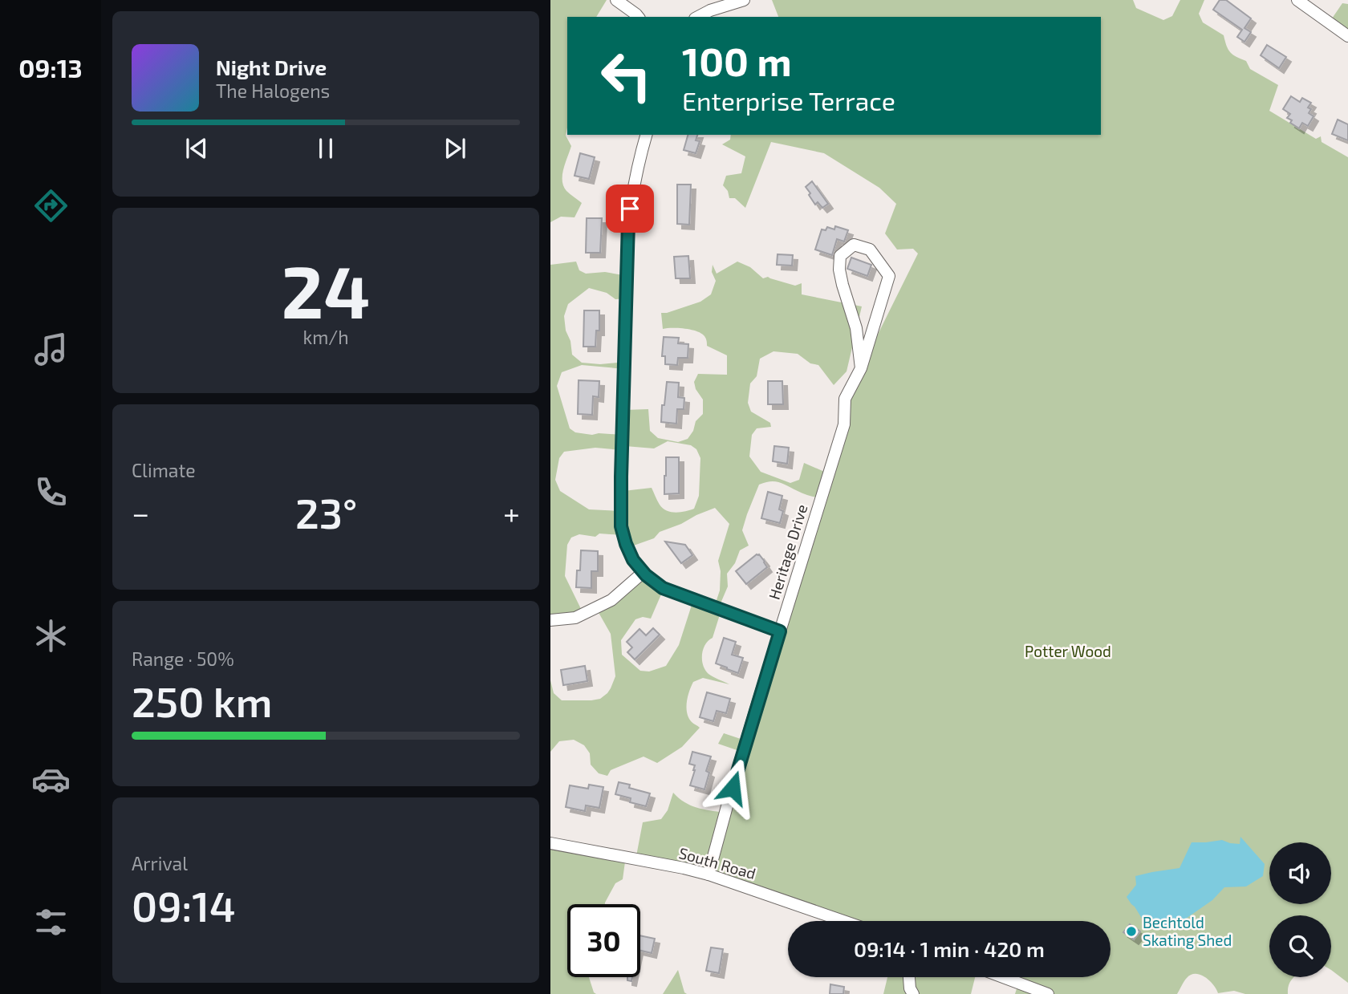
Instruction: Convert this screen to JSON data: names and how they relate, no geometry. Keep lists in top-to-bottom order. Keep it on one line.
{"streets":{"street":["Heritage Drive","South Road"]},"crossings":[["Heritage Drive","South Road"]],"parks":["Potter Wood"],"places":["Bechtold Skating Shed"],"page":{"tabs":"09:13","turn":["100 m","Enterprise Terrace"],"song":["Night Drive","The Halogens"],"tile":[["24","km/h"],"Climate",["Range · 50%","250 km"],["Arrival","09:14"]],"heat":["−","23°","+"],"limit":"30","trip":"09:14 · 1 min · 420 m"}}
